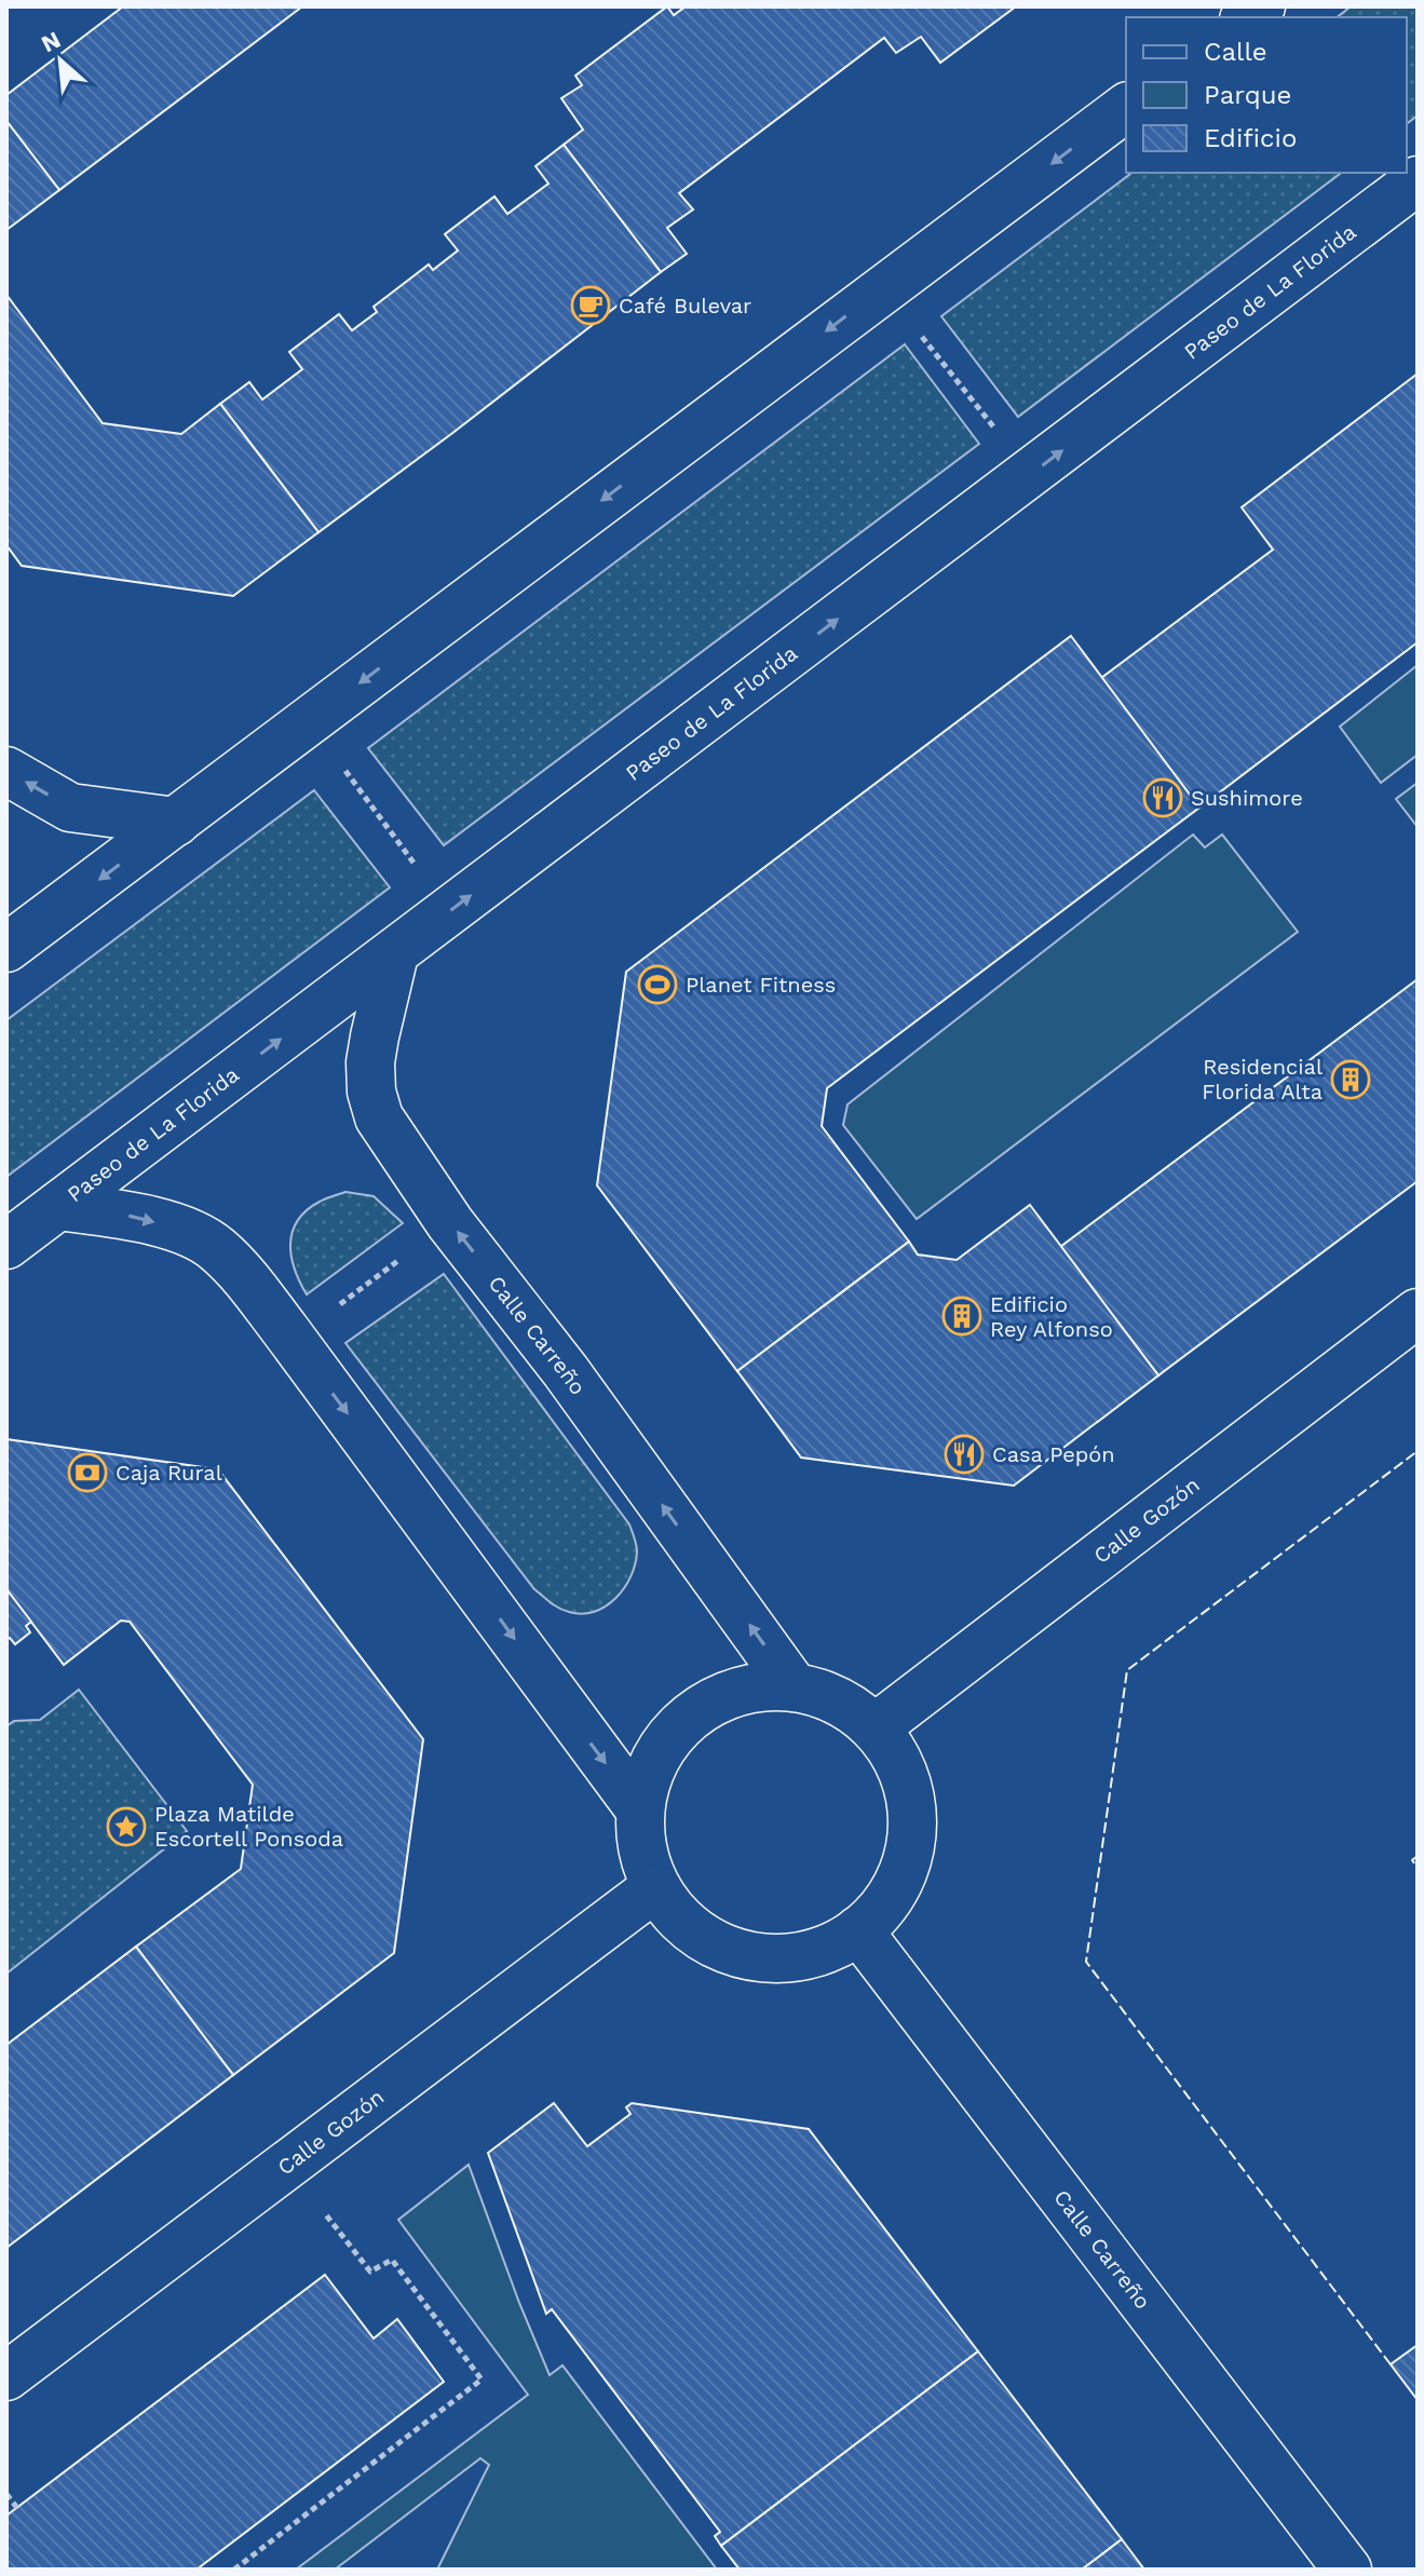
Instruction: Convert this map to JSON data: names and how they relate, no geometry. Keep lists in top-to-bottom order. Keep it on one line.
{"streets":{"street":["Paseo de La Florida","Calle Carreño","Calle Gozón"]},"crossings":[["Paseo de La Florida","Calle Carreño"],["Calle Carreño","Calle Gozón"]],"places":{"cafe":["Café Bulevar"],"restaurant":["Sushimore","Casa Pepón"],"sports":["Planet Fitness"],"building":["Residencial Florida Alta","Edificio Rey Alfonso"],"bank":["Caja Rural"],"place":["Plaza Matilde Escortell Ponsoda"]},"legend":["Calle","Parque","Edificio"],"north":"top left"}
